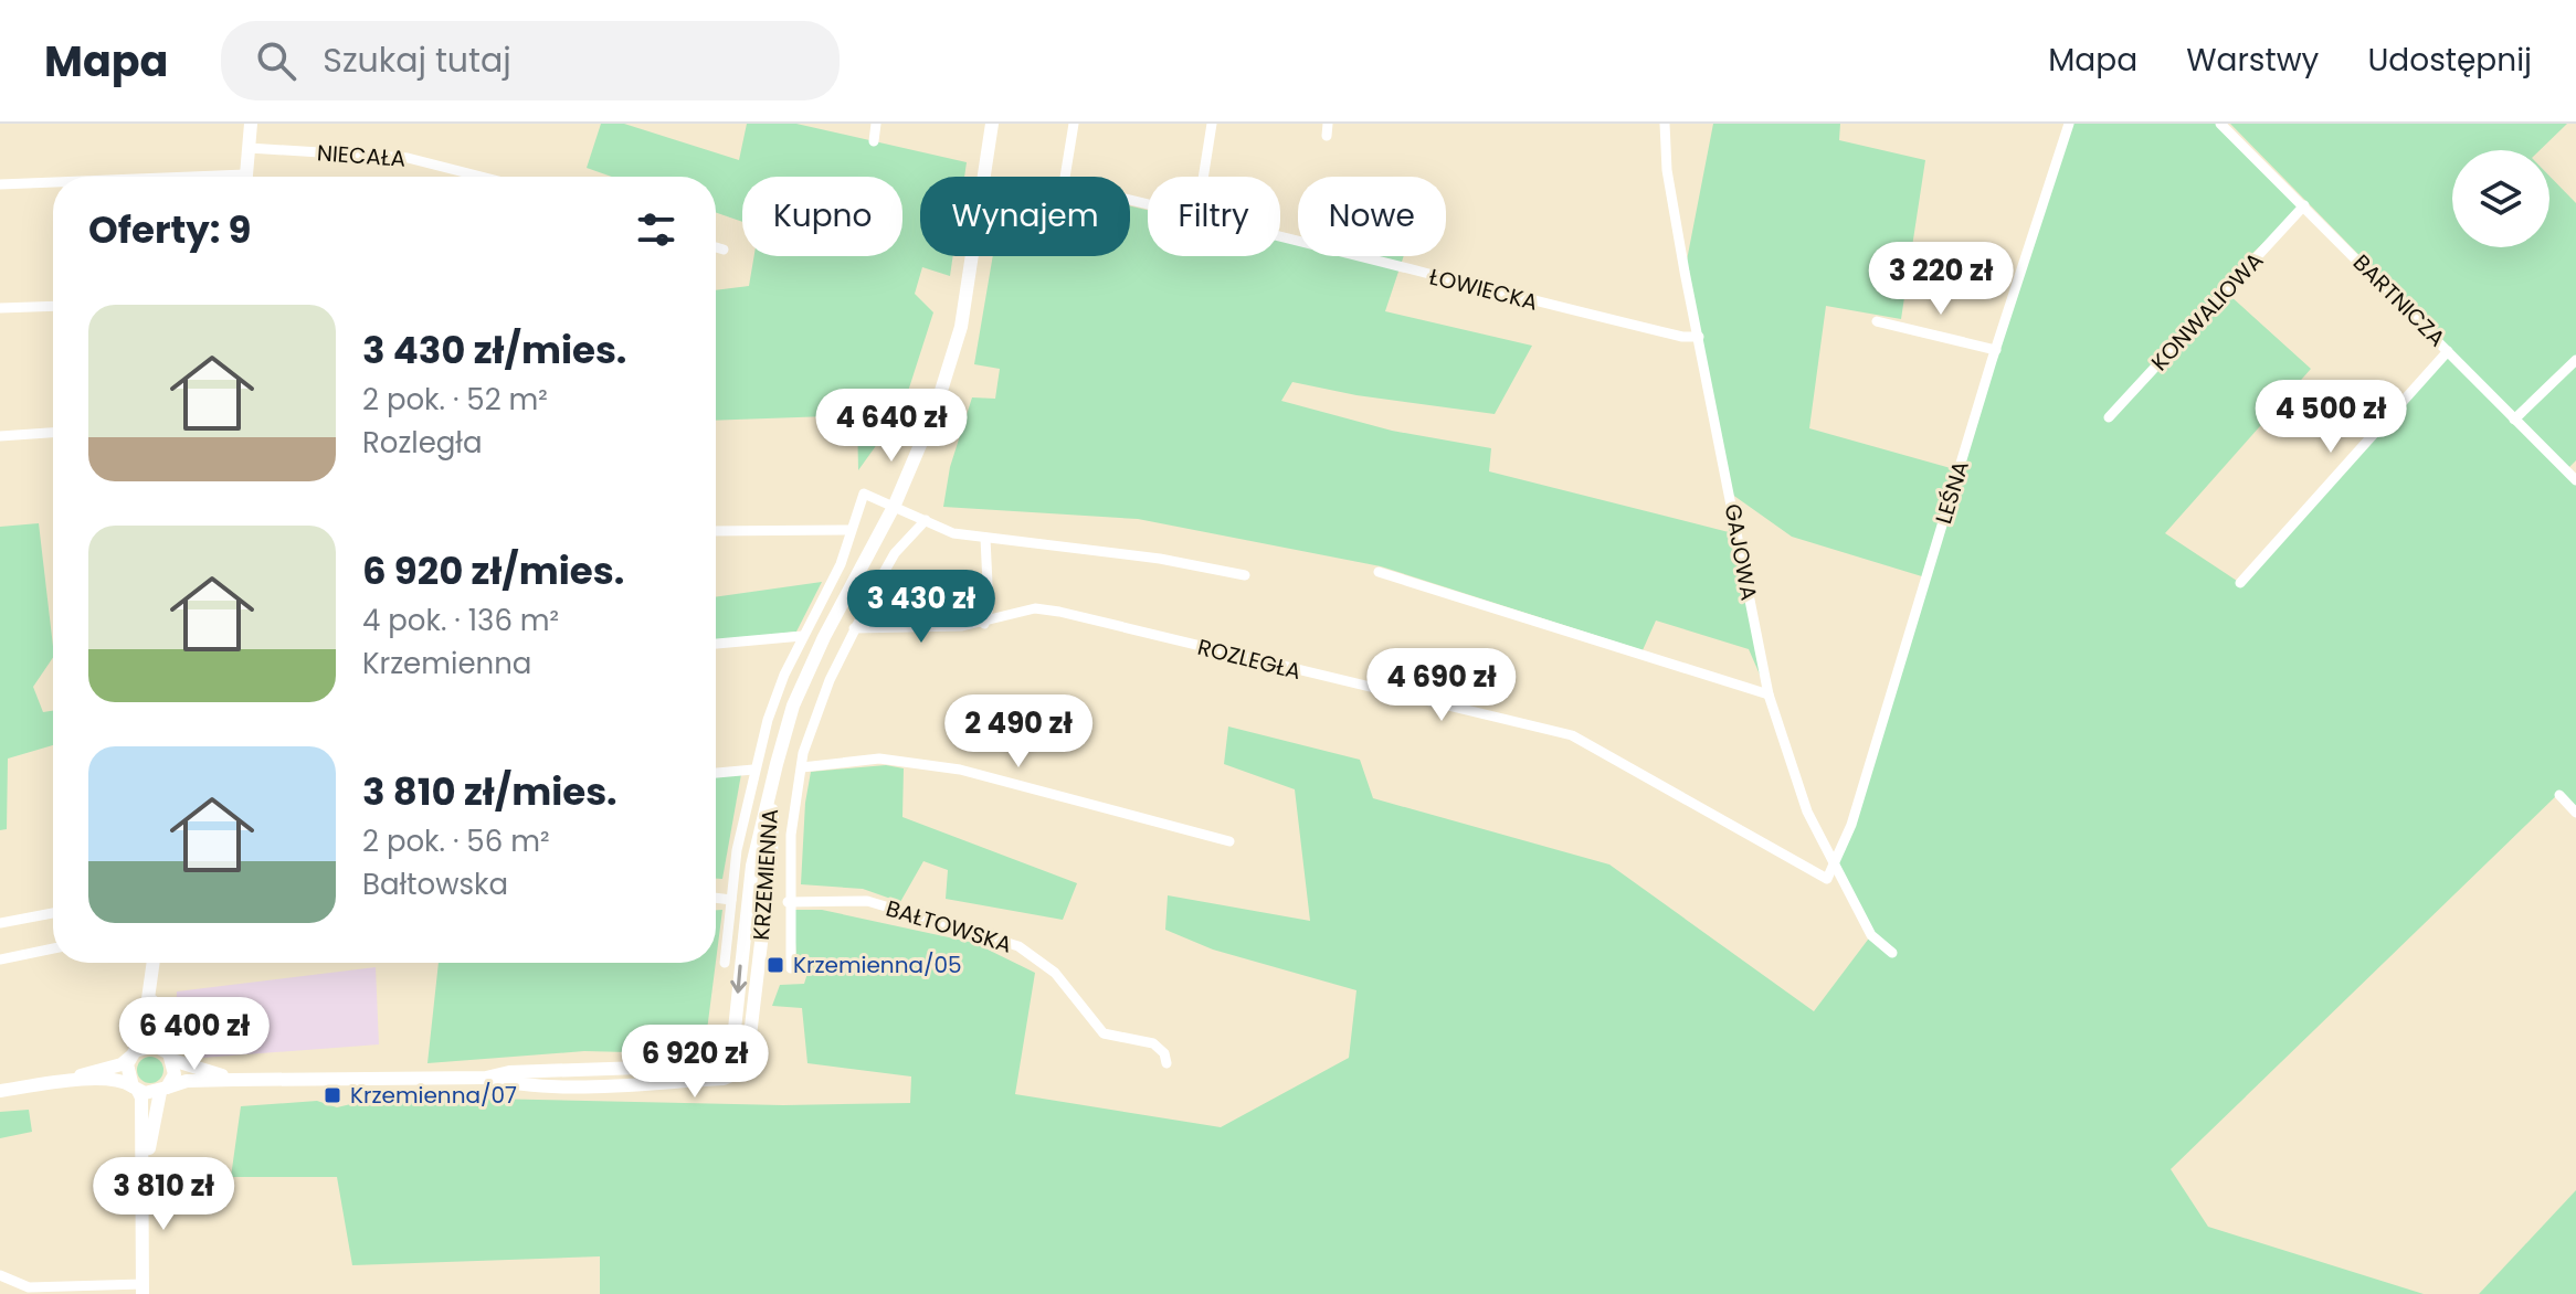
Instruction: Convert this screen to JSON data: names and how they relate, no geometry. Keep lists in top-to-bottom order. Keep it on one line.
{"streets":{"main road":["KRZEMIENNA"],"street":["NIECAŁA","ŁOWIECKA","BARTNICZA","KONWALIOWA","LEŚNA","GAJOWA","ROZLEGŁA","BAŁTOWSKA"]},"crossings":[["ŁOWIECKA","GAJOWA"],["BARTNICZA","KONWALIOWA"],["LEŚNA","GAJOWA"],["LEŚNA","ROZLEGŁA"],["GAJOWA","ROZLEGŁA"]],"places":{"transit":["Krzemienna/05","Krzemienna/07"]},"page":{"header":"Mapa","search":"Szukaj tutaj","nav":["Mapa","Warstwy","Udostępnij"],"chip":["Kupno","Wynajem","Filtry","Nowe"],"heading":"Oferty: 9","price":["3 220 zł","4 500 zł","4 640 zł","3 430 zł","4 690 zł","2 490 zł","6 400 zł","6 920 zł","3 810 zł"],"list":[{"name":"3 430 zł/mies.","note":"2 pok. · 52 m² · Rozległa"},{"name":"6 920 zł/mies.","note":"4 pok. · 136 m² · Krzemienna"},{"name":"3 810 zł/mies.","note":"2 pok. · 56 m² · Bałtowska"}]}}
